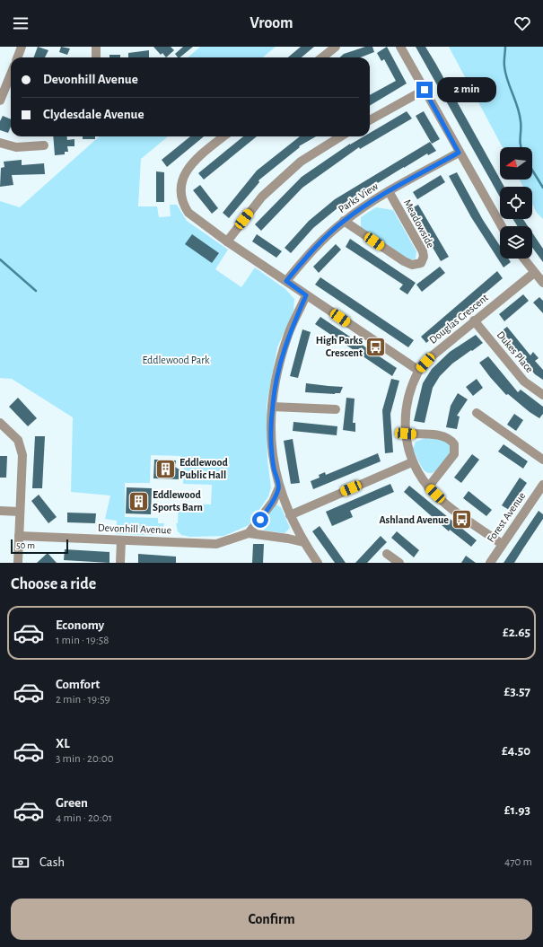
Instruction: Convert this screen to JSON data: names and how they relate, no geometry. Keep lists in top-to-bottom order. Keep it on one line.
{"streets":{"street":["Parks View","Meadowside","Douglas Crescent","Dukes Place","Forest Avenue","Devonhill Avenue"]},"crossings":[["Parks View","Meadowside"],["Douglas Crescent","Dukes Place"],["Douglas Crescent","Forest Avenue"]],"parks":["Eddlewood Park"],"places":{"bus stop":["High Parks Crescent","Ashland Avenue"],"building":["Eddlewood Public Hall","Eddlewood Sports Barn"]},"scale_bar":"50 m","north":"left","page":{"header":"Vroom","banner":["Devonhill Avenue","Clydesdale Avenue"],"bubble":"2 min","scale":"50 m","heading":"Choose a ride","list":[{"name":"Economy","note":"1 min · 19:58","value":"£2.65"},{"name":"Comfort","note":"2 min · 19:59","value":"£3.57"},{"name":"XL","note":"3 min · 20:00","value":"£4.50"},{"name":"Green","note":"4 min · 20:01","value":"£1.93"}],"pay":["Cash","470 m"],"buttons":"Confirm"}}
